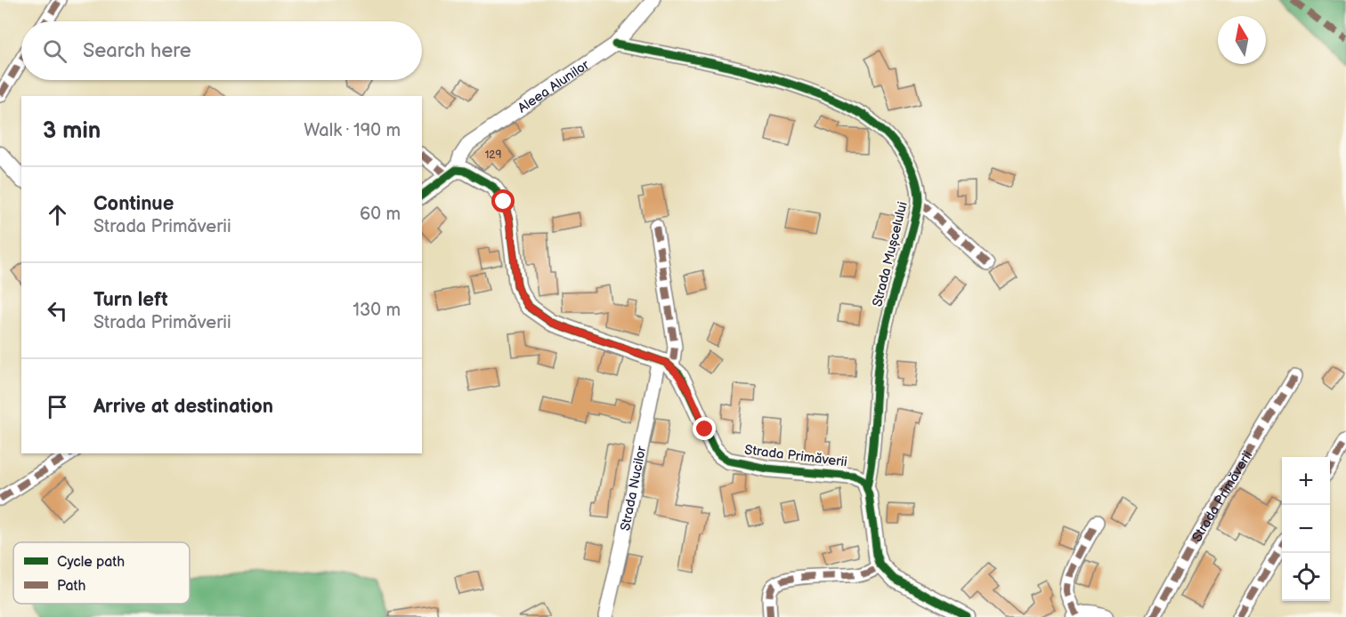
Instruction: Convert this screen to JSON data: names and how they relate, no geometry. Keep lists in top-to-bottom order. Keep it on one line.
{"streets":{"street":["Aleea Alunilor","Strada Mușcelului","Strada Primăverii","Strada Nucilor"]},"crossings":[["Aleea Alunilor","Strada Mușcelului"],["Strada Mușcelului","Strada Primăverii"],["Strada Primăverii","Strada Nucilor"]],"house_numbers":["129"],"legend":["Cycle path","Path"],"north":"top","page":{"search":"Search here","heading":["3 min","Walk · 190 m"],"list":[["Continue","Strada Primăverii","60 m"],["Turn left","Strada Primăverii","130 m"],"Arrive at destination"],"map_buttons":["+","−"]}}
